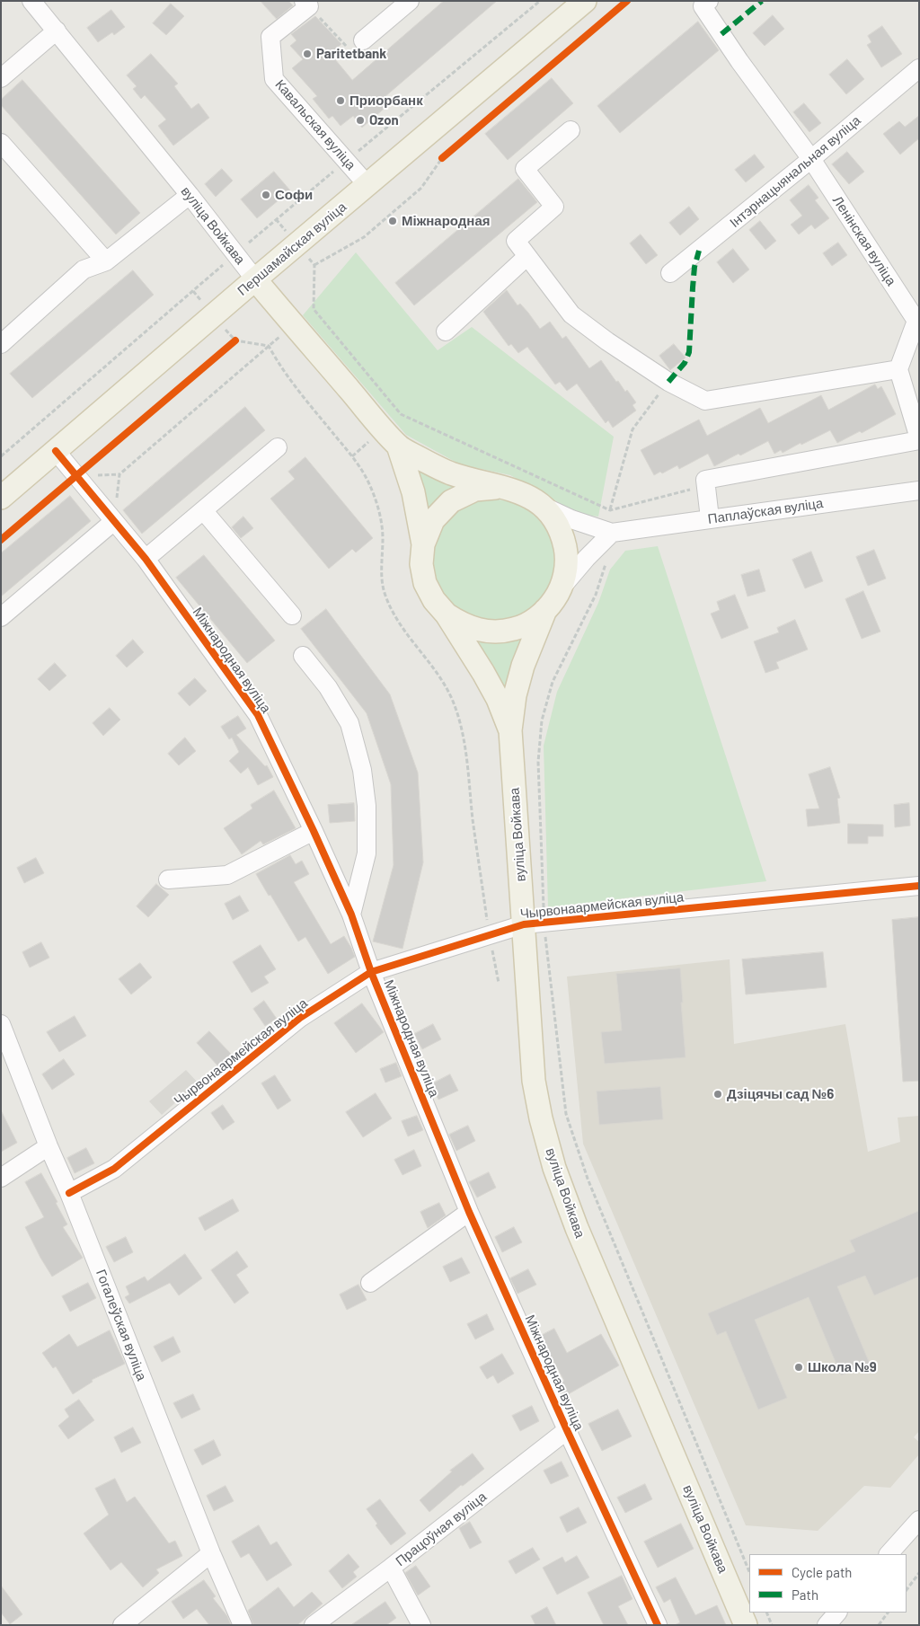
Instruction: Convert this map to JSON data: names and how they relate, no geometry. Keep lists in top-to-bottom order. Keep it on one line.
{"streets":{"main road":["вуліца Войкава","Першамайская вуліца"],"street":["Кавальская вуліца","Інтэрнацыянальная вуліца","Ленінская вуліца","Паплаўская вуліца","Міжнародная вуліца","Чырвонаармейская вуліца","Гогалеўская вуліца","Працоўная вуліца"]},"crossings":[["Кавальская вуліца","Першамайская вуліца"],["Інтэрнацыянальная вуліца","Ленінская вуліца"],["вуліца Войкава","Першамайская вуліца"],["вуліца Войкава","Паплаўская вуліца"],["вуліца Войкава","Чырвонаармейская вуліца"],["Першамайская вуліца","Міжнародная вуліца"],["Міжнародная вуліца","Чырвонаармейская вуліца"],["Міжнародная вуліца","Працоўная вуліца"],["Чырвонаармейская вуліца","Гогалеўская вуліца"]],"places":["Paritetbank","Приорбанк","Ozon","Софи","Міжнародная","Дзіцячы сад №6","Школа №9"],"legend":["Cycle path","Path"]}
